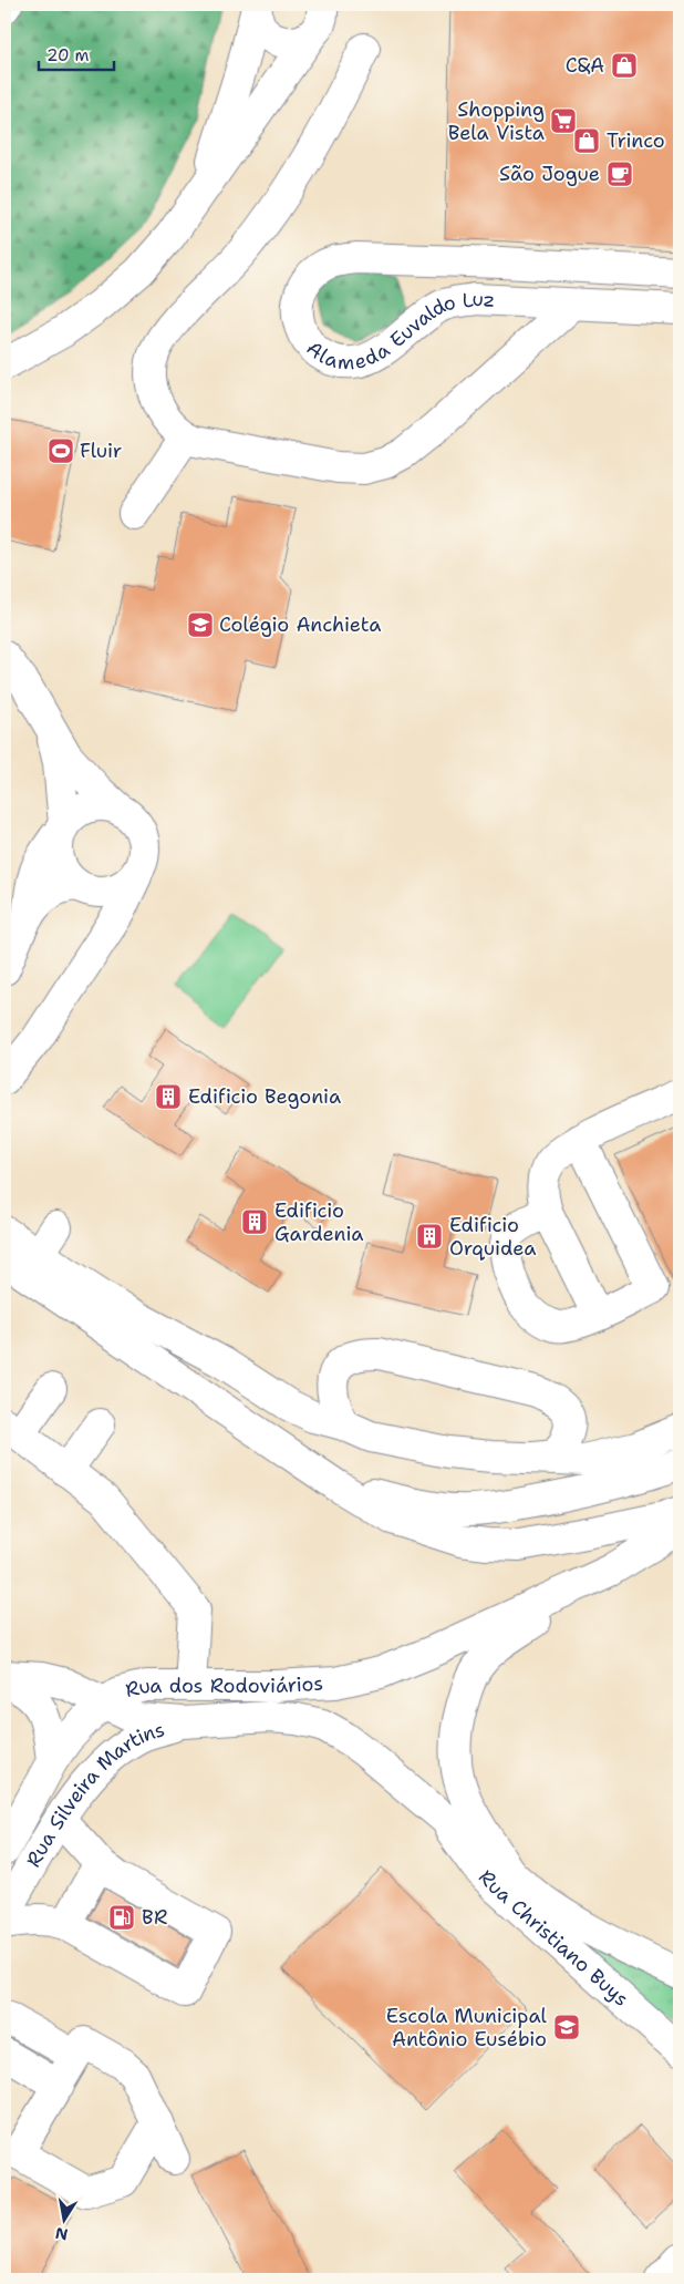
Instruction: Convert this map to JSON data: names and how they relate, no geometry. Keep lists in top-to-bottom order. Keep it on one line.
{"streets":{"main road":["Alameda Euvaldo Luz","Rua dos Rodoviários","Rua Silveira Martins","Rua Christiano Buys"]},"crossings":[["Rua dos Rodoviários","Rua Silveira Martins"],["Rua dos Rodoviários","Rua Christiano Buys"]],"places":{"shop":["C&A","Trinco"],"supermarket":["Shopping Bela Vista"],"cafe":["São Jogue"],"sports":["Fluir"],"school or university":["Colégio Anchieta","Escola Municipal Antônio Eusébio"],"building":["Edificio Begonia","Edificio Gardenia","Edificio Orquidea"],"fuel station":["BR"]},"scale_bar":"20 m","north":"bottom"}
